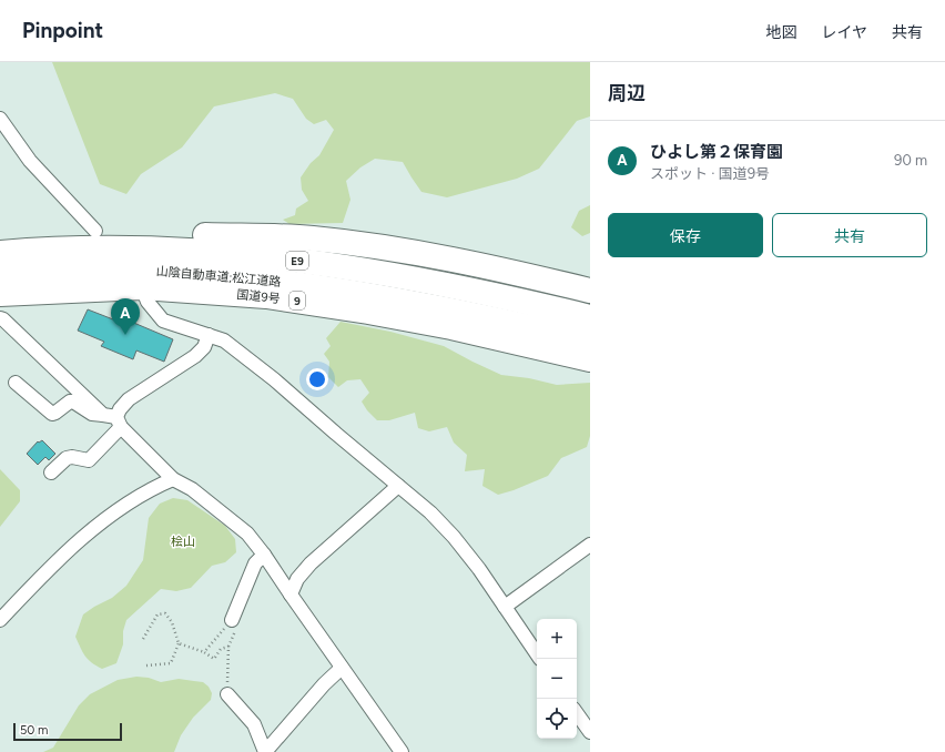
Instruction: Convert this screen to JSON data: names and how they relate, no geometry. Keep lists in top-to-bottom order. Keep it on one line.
{"streets":{"highway":["E9","山陰自動車道;松江道路","国道9号","9"]},"parks":["桧山"],"scale_bar":"50 m","page":{"header":"Pinpoint","nav":["地図","レイヤ","共有"],"heading":"周辺","list":[{"mark":"A","name":"ひよし第２保育園","note":"スポット · 国道9号","value":"90 m"}],"buttons":["保存","共有"],"pins":"A","map_buttons":["+","−"],"scale":"50 m"}}
